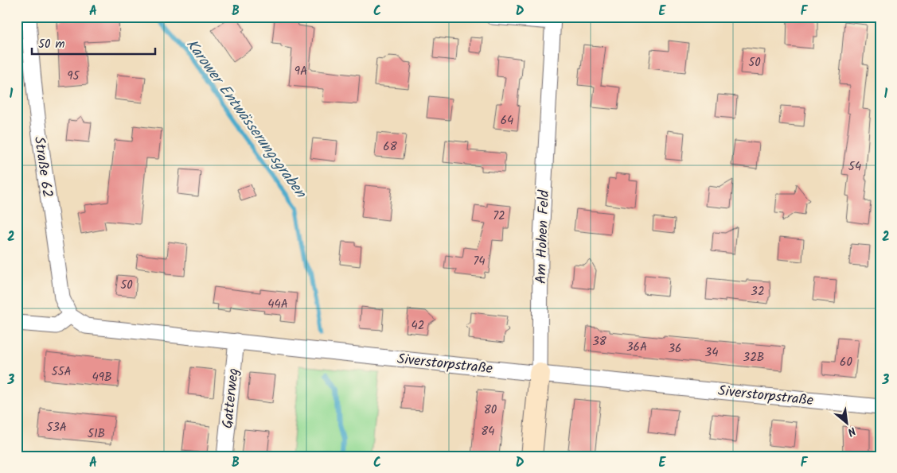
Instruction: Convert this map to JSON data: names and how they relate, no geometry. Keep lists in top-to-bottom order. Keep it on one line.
{"streets":{"street":["Straße 62","Am Hohen Feld","Siverstorpstraße","Gatterweg"]},"crossings":[["Straße 62","Siverstorpstraße"],["Am Hohen Feld","Siverstorpstraße"],["Siverstorpstraße","Gatterweg"]],"water":["Karower Entwässerungsgraben"],"house_numbers":["50","9A","95","64","68","54","72","74","50","32","44A","42","38","36A","36","34","32B","60","55A","49B","80","53A","84","51B"],"scale_bar":"50 m","north":"bottom right","grid":{"columns":["A","B","C","D","E","F"],"rows":["1","2","3"]}}
